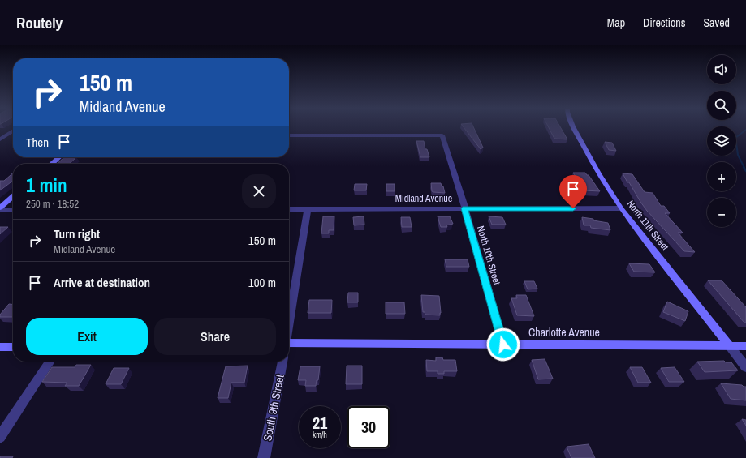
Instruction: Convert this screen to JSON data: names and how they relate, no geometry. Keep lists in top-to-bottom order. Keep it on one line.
{"streets":{"street":["Midland Avenue","North 11th Street","North 10th Street","Charlotte Avenue","South 9th Street"]},"crossings":[["Midland Avenue","North 11th Street"],["Midland Avenue","North 10th Street"],["North 11th Street","Charlotte Avenue"],["North 10th Street","Charlotte Avenue"]],"page":{"header":"Routely","nav":["Map","Directions","Saved"],"map_buttons":["+","−"],"turn":["150 m","Midland Avenue"],"then":"Then","heading":["1 min","250 m · 18:52"],"list":[{"name":"Turn right","note":"Midland Avenue","value":"150 m"},{"name":"Arrive at destination","value":"100 m"}],"buttons":["Exit","Share"],"speed":"21 km/h","limit":"30"}}
